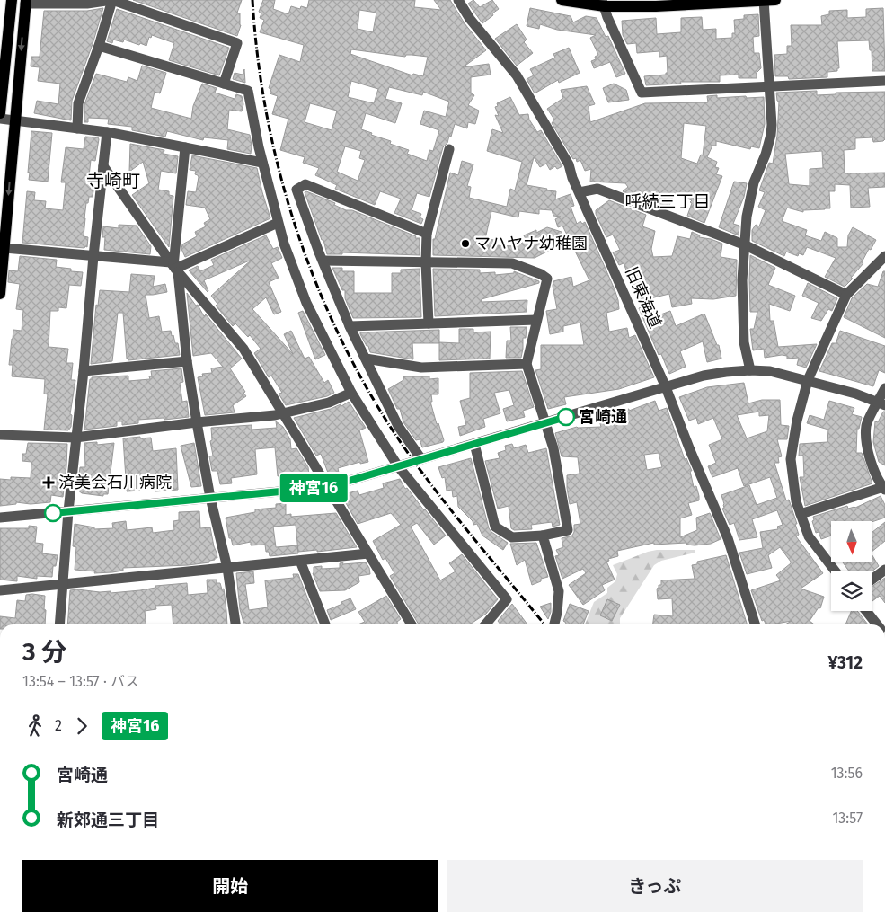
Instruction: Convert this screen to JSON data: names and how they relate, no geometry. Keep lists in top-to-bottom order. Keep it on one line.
{"streets":{"street":["旧東海道"]},"districts":["寺崎町","呼続三丁目"],"places":{"other":["マハヤナ幼稚園","宮崎通"],"health":["済美会石川病院"]},"lines":["bus line 神宮16"],"north":"bottom","page":{"on_map":"神宮16","heading":["3 分","13:54 – 13:57 · バス","¥312"],"legs":["2","神宮16"],"list":[{"name":"宮崎通","value":"13:56"},{"name":"新郊通三丁目","value":"13:57"}],"buttons":["開始","きっぷ"]}}
